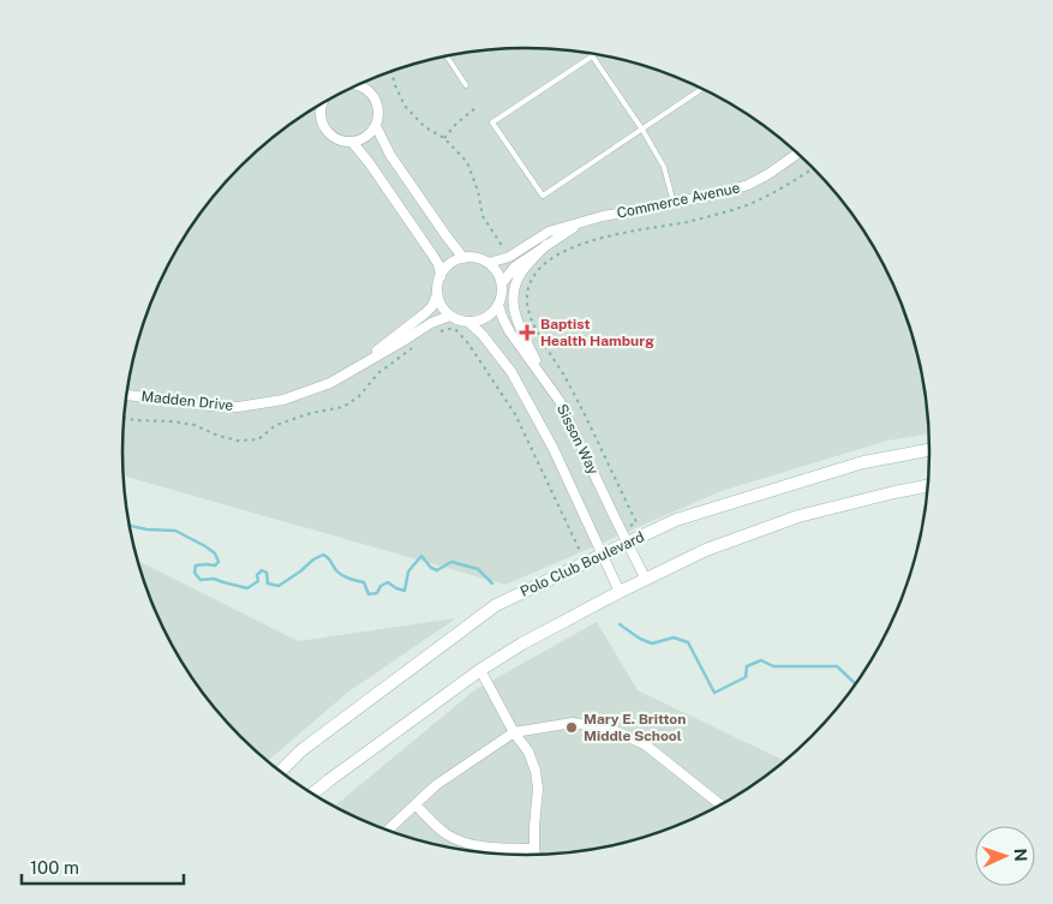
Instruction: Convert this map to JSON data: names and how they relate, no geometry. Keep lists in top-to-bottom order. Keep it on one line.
{"streets":{"street":["Commerce Avenue","Madden Drive","Sisson Way","Polo Club Boulevard"]},"crossings":[["Commerce Avenue","Madden Drive"],["Commerce Avenue","Sisson Way"],["Madden Drive","Sisson Way"],["Sisson Way","Polo Club Boulevard"]],"places":{"health":["Baptist Health Hamburg"],"other":["Mary E. Britton Middle School"]},"scale_bar":"100 m","north":"right"}
